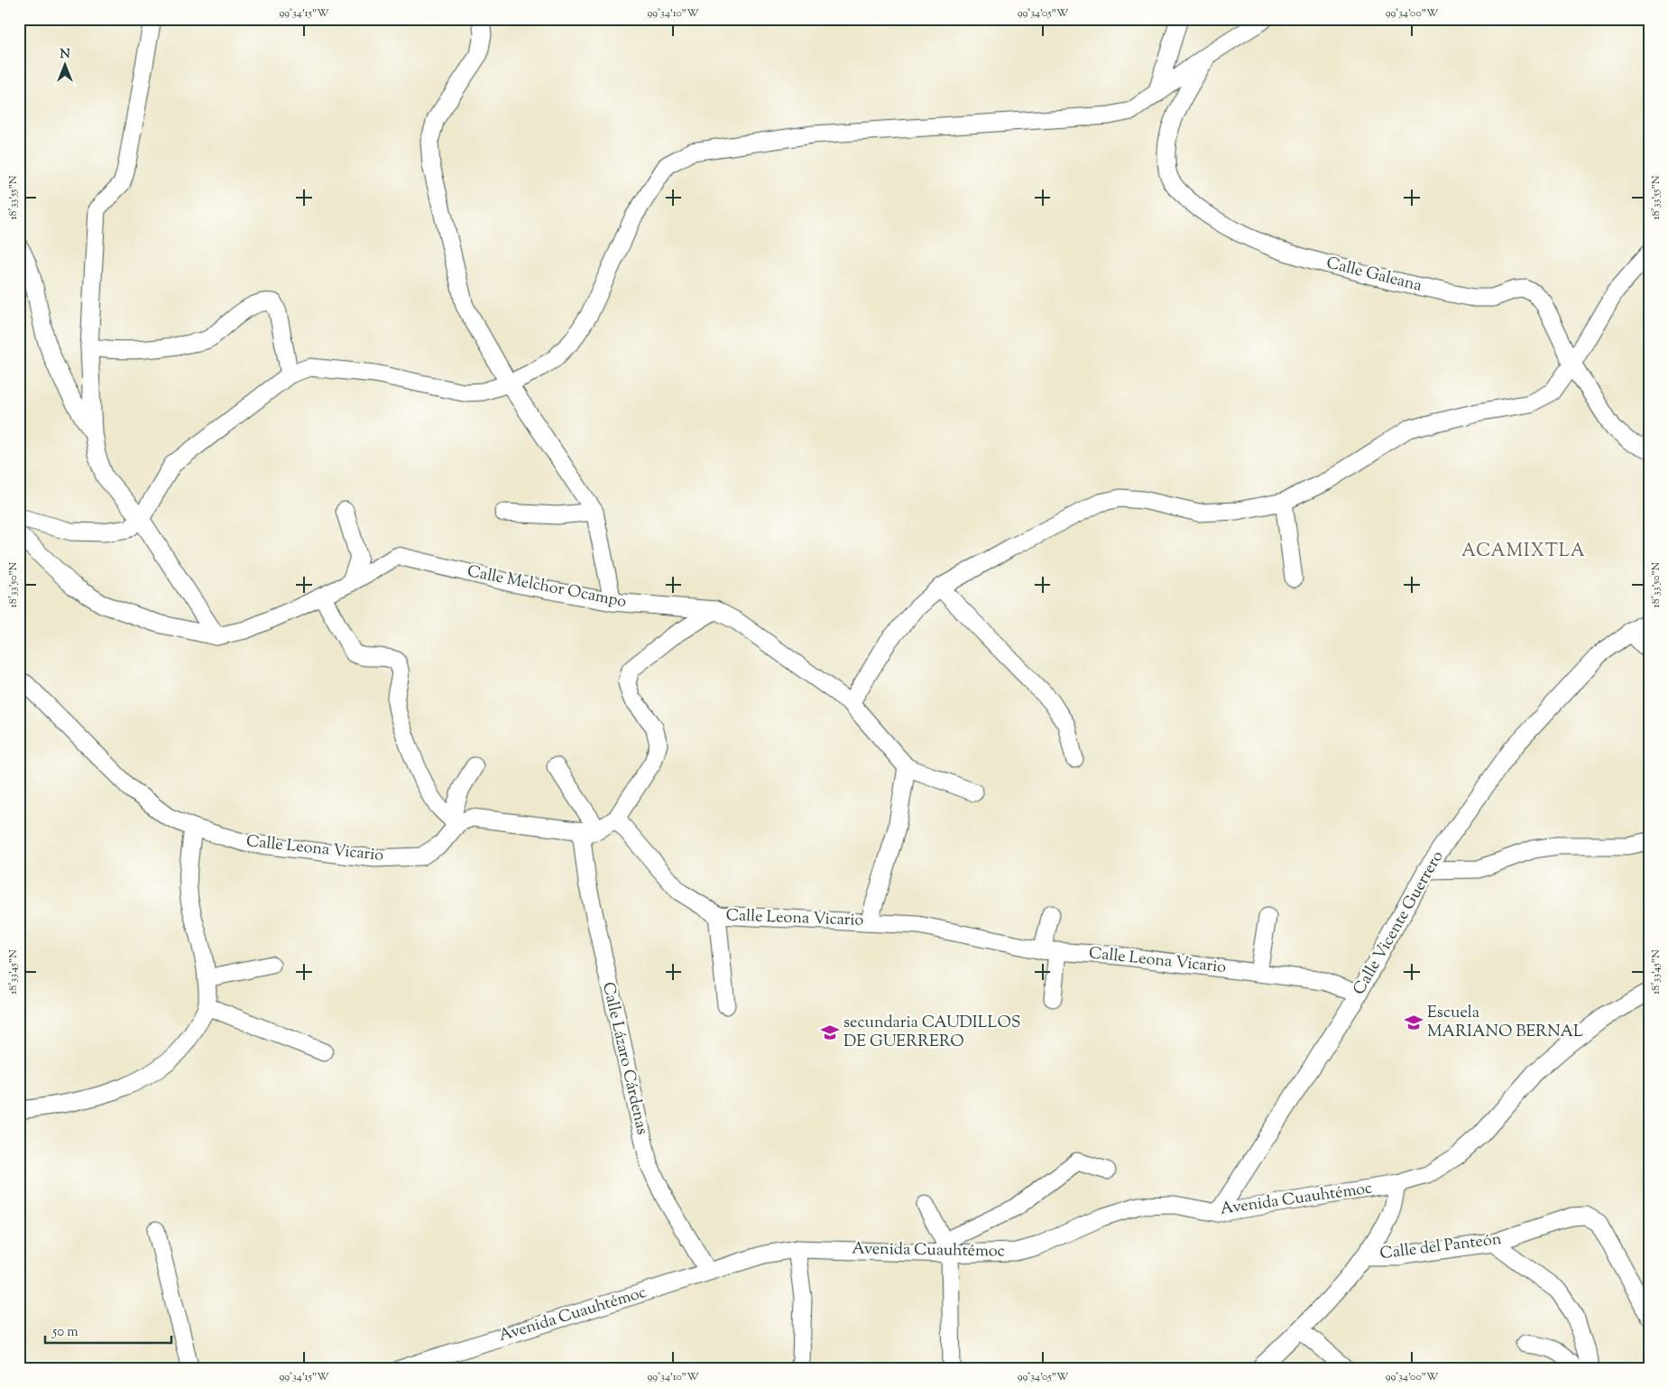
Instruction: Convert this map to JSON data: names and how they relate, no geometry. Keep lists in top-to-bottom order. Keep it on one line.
{"streets":{"street":["Calle Galeana","Calle Melchor Ocampo","Calle Leona Vicario","Calle Vicente Guerrero","Calle Lázaro Cárdenas","Avenida Cuauhtémoc","Calle del Panteón"]},"crossings":[["Calle Leona Vicario","Calle Vicente Guerrero"],["Calle Vicente Guerrero","Avenida Cuauhtémoc"],["Calle Lázaro Cárdenas","Avenida Cuauhtémoc"]],"districts":["ACAMIXTLA"],"places":{"school or university":["Escuela MARIANO BERNAL","secundaria CAUDILLOS DE GUERRERO"]},"scale_bar":"50 m","north":"top","coordinates":["99°34'15\"W","99°34'10\"W","99°34'05\"W","99°34'00\"W","18°33'55\"N","18°33'50\"N","18°33'45\"N"]}
